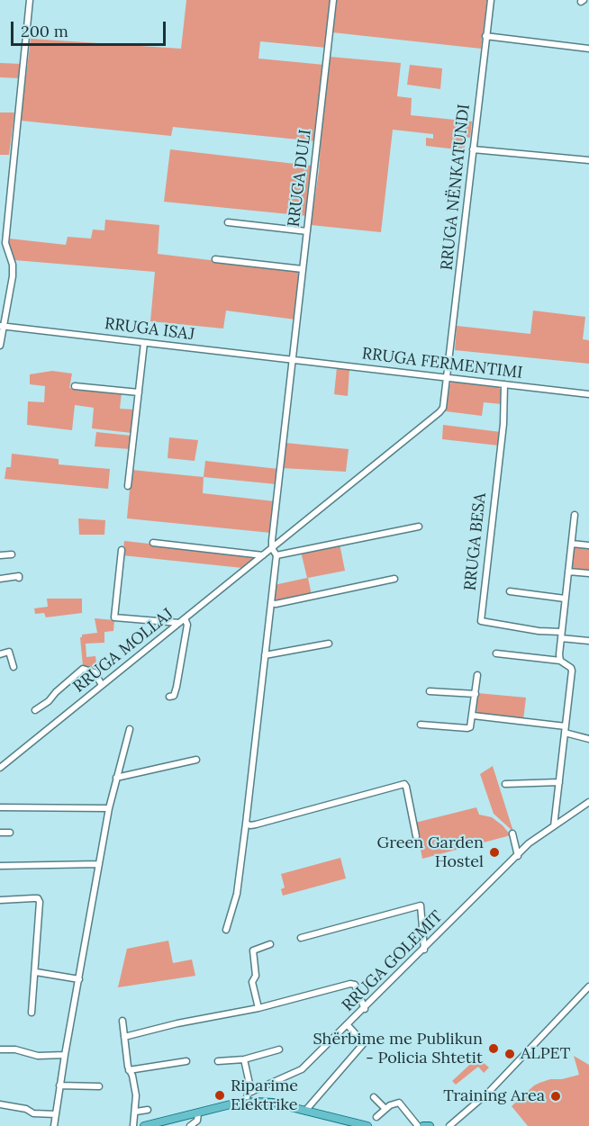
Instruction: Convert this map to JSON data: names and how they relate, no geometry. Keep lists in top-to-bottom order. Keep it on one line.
{"streets":{"street":["RRUGA DULI","RRUGA NËNKATUNDI","RRUGA ISAJ","RRUGA FERMENTIMI","RRUGA BESA","RRUGA MOLLAJ","RRUGA GOLEMIT"]},"crossings":[["RRUGA DULI","RRUGA ISAJ"],["RRUGA DULI","RRUGA FERMENTIMI"],["RRUGA DULI","RRUGA MOLLAJ"],["RRUGA NËNKATUNDI","RRUGA FERMENTIMI"],["RRUGA NËNKATUNDI","RRUGA MOLLAJ"],["RRUGA ISAJ","RRUGA FERMENTIMI"],["RRUGA FERMENTIMI","RRUGA BESA"],["RRUGA FERMENTIMI","RRUGA MOLLAJ"]],"places":["Green Garden Hostel","Shërbime me Publikun - Policia Shtetit","ALPET","Riparime Elektrike","Training Area"],"scale_bar":"200 m"}
